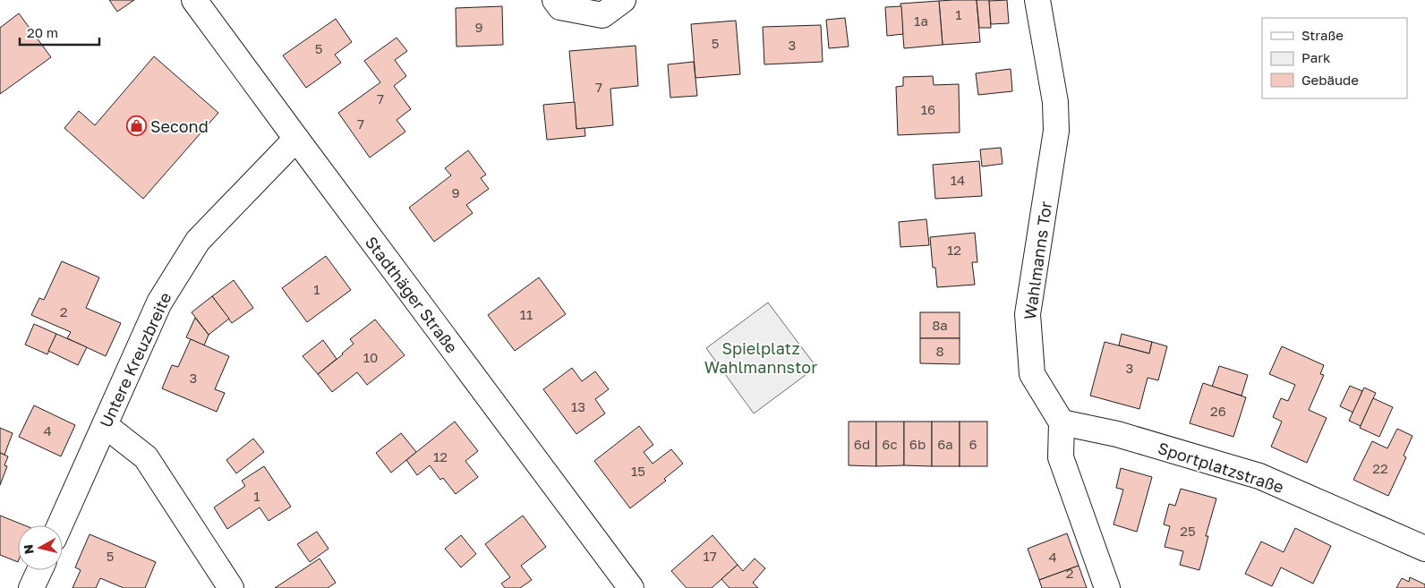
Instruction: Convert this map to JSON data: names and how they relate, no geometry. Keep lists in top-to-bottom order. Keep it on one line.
{"streets":{"street":["Wahlmanns Tor","Stadthäger Straße","Untere Kreuzbreite","Sportplatzstraße"]},"crossings":[["Wahlmanns Tor","Sportplatzstraße"],["Stadthäger Straße","Untere Kreuzbreite"]],"parks":["Spielplatz Wahlmannstor"],"places":{"shop":["Second"]},"house_numbers":["1","1a","9","5","3","5","7","7","16","7","14","9","12","1","2","11","8a","8","10","3","3","13","26","4","6d","6c","6b","6a","6","12","22","15","1","25","5","17","4","2"],"legend":["Straße","Park","Gebäude"],"scale_bar":"20 m","north":"left"}
